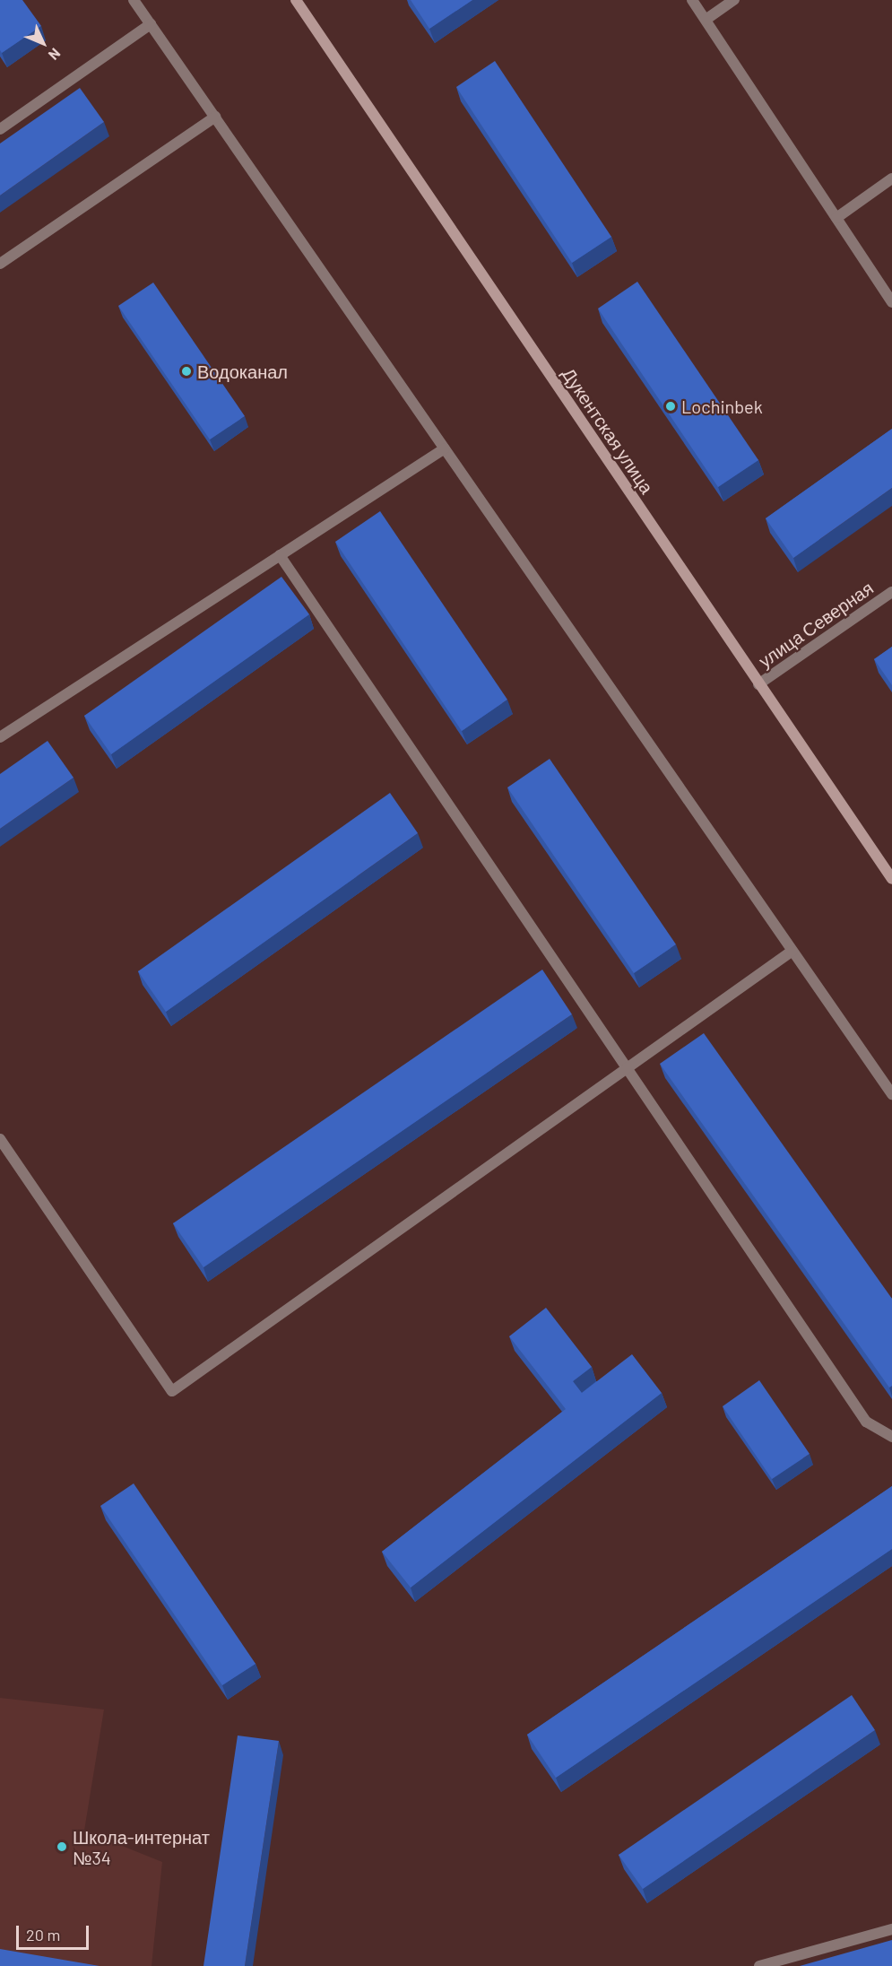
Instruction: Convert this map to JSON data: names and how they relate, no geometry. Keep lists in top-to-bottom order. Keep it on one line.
{"streets":{"main road":["Дукентская улица"],"street":["улица Северная"]},"crossings":[["Дукентская улица","улица Северная"]],"places":["Водоканал","Lochinbek","Школа-интернат №34"],"scale_bar":"20 m","north":"bottom right"}
